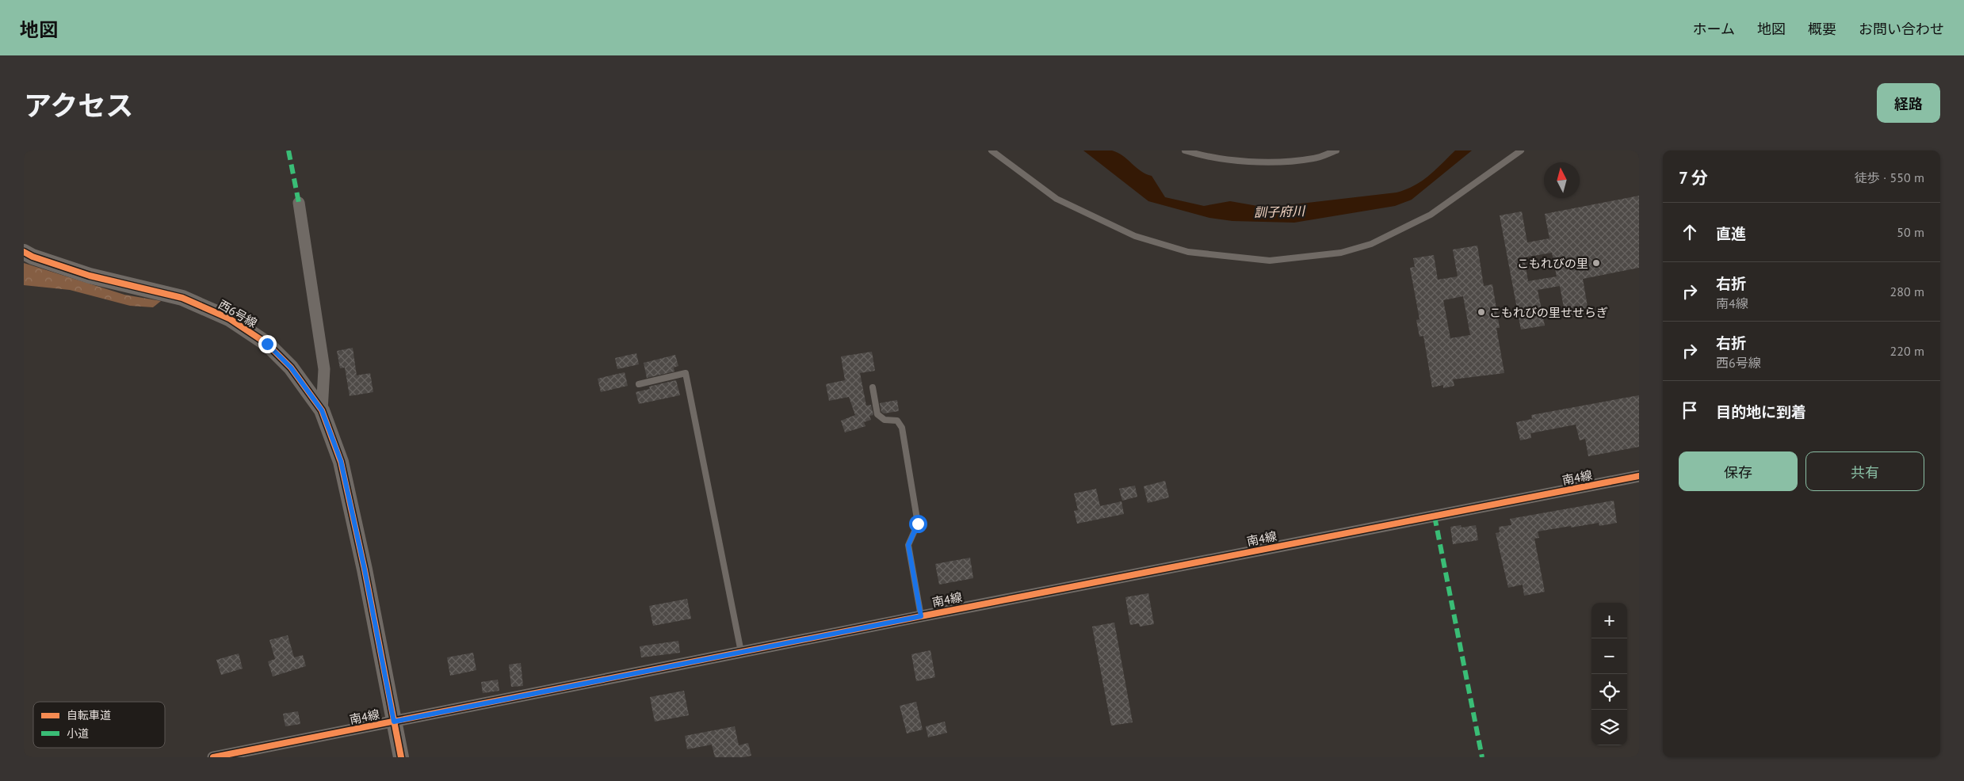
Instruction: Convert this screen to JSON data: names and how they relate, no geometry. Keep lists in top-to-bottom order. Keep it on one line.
{"streets":{"street":["西6号線","南4線"]},"crossings":[["西6号線","南4線"]],"water":["訓子府川"],"places":["こもれびの里","こもれびの里せせらぎ"],"legend":["自転車道","小道"],"north":"top","page":{"header":"地図","nav":["ホーム","地図","概要","お問い合わせ"],"title":"アクセス","buttons":["経路",["保存","共有"]],"heading":["7 分","徒歩 · 550 m"],"list":[["直進","50 m"],["右折","南4線","280 m"],["右折","西6号線","220 m"],"目的地に到着"],"map_buttons":["+","−"]}}
